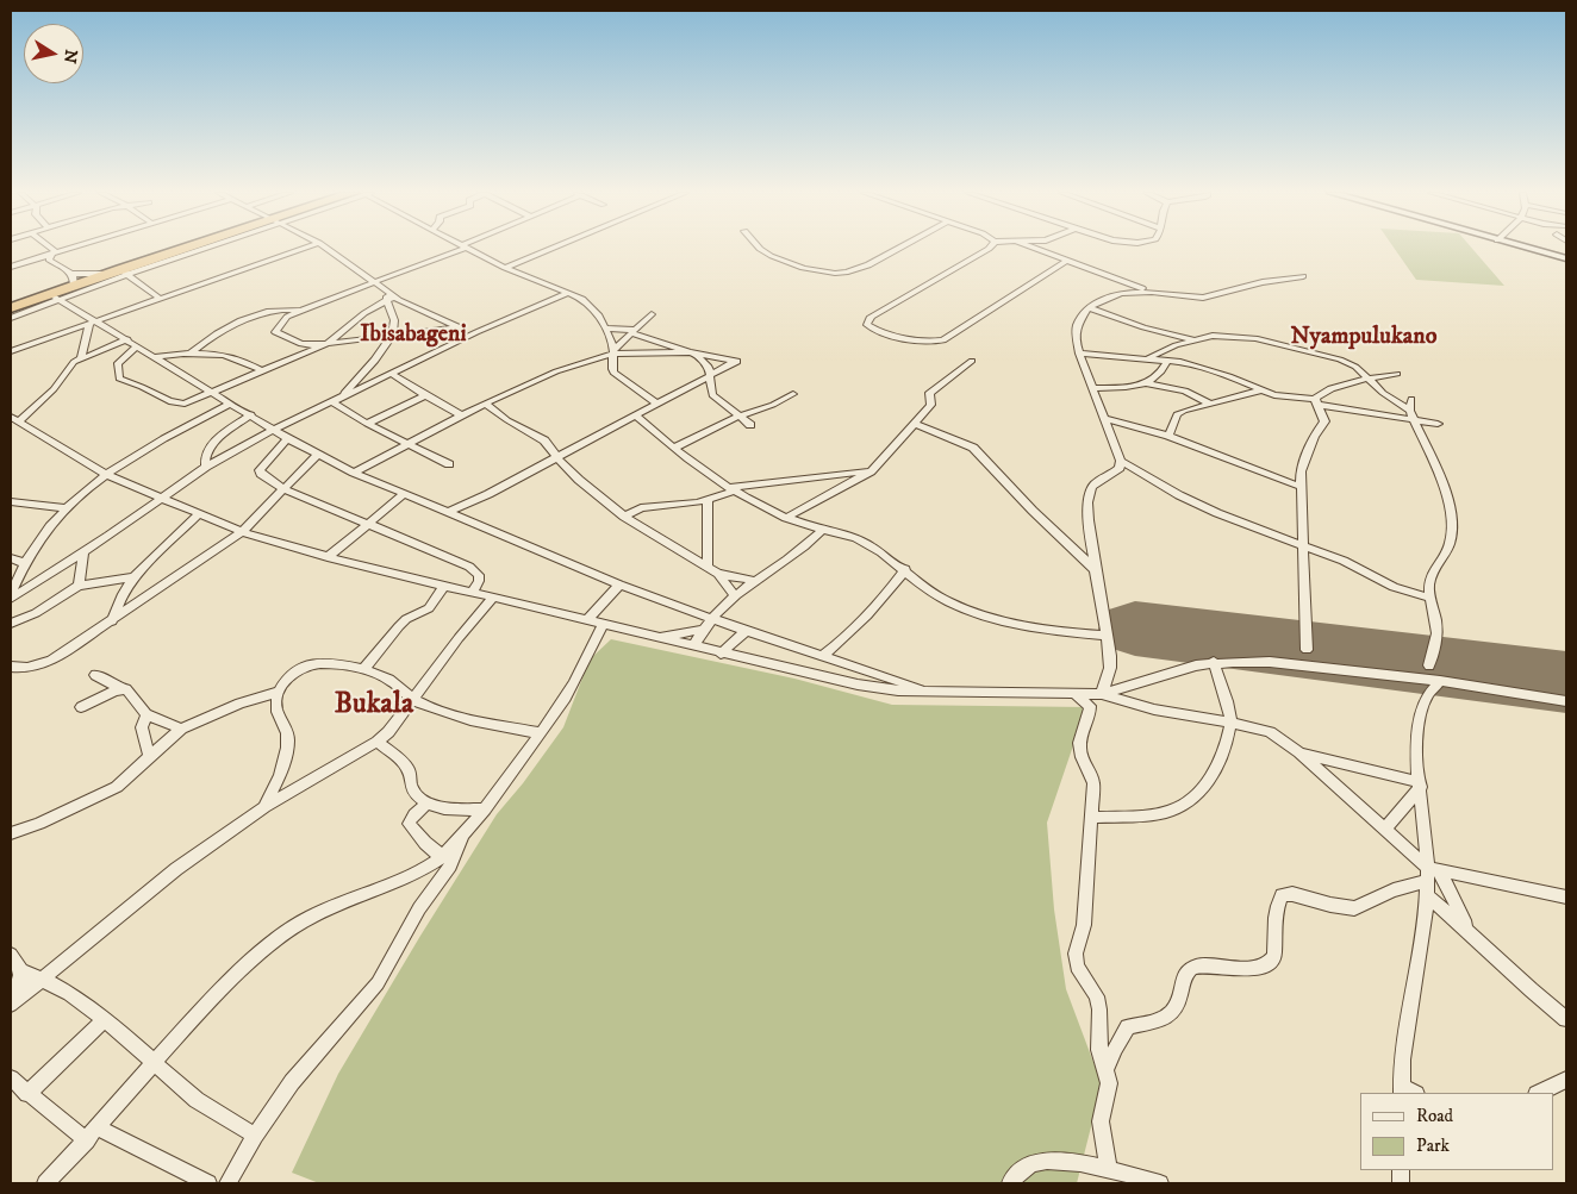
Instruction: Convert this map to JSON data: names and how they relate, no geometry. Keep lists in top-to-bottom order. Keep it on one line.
{"districts":["Ibisabageni","Nyampulukano","Bukala"],"legend":["Road","Park"],"north":"right"}
